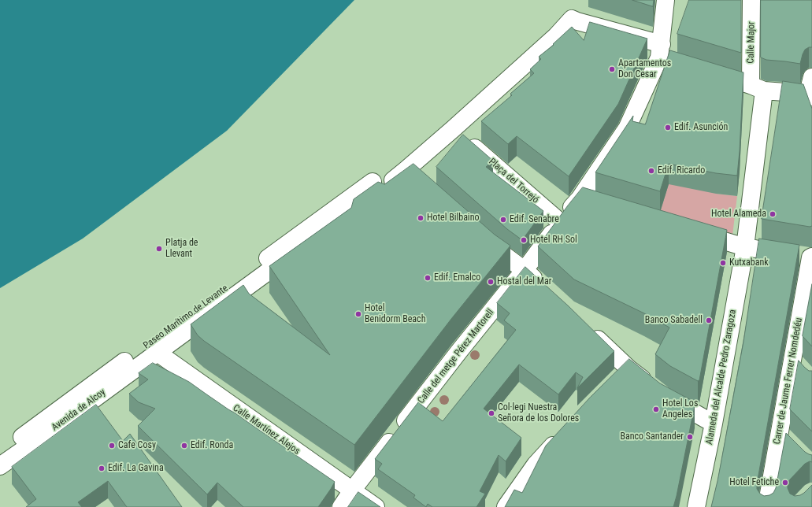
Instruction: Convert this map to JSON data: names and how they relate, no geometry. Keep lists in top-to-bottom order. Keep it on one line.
{"streets":{"street":["Calle Major","Plaça del Torrejó","Paseo Marítimo de Levante","Calle del metge Pérez Martorell","Alameda del Alcalde Pedro Zaragoza","Carrer de Jaume Ferrer Nomdedéu","Avenida de Alcoy","Calle Martínez Alejos"]},"crossings":[["Calle Major","Alameda del Alcalde Pedro Zaragoza"],["Plaça del Torrejó","Calle del metge Pérez Martorell"],["Plaça del Torrejó","Avenida de Alcoy"],["Calle del metge Pérez Martorell","Avenida de Alcoy"],["Calle del metge Pérez Martorell","Calle Martínez Alejos"],["Avenida de Alcoy","Calle Martínez Alejos"]],"places":["Apartamentos Don Cesar","Edif. Asunción","Edif. Ricardo","Hotel Alameda","Hotel Bilbaino","Edif. Senabre","Hotel RH Sol","Platja de Llevant","Kutxabank","Edif. Emalco","Hostal del Mar","Hotel Benidorm Beach","Banco Sabadell","Hotel Los Angeles","Col·legi Nuestra Señora de los Dolores","Banco Santander","Cafe Cosy","Edif. Ronda","Edif. La Gavina","Hotel Fetiche"]}
